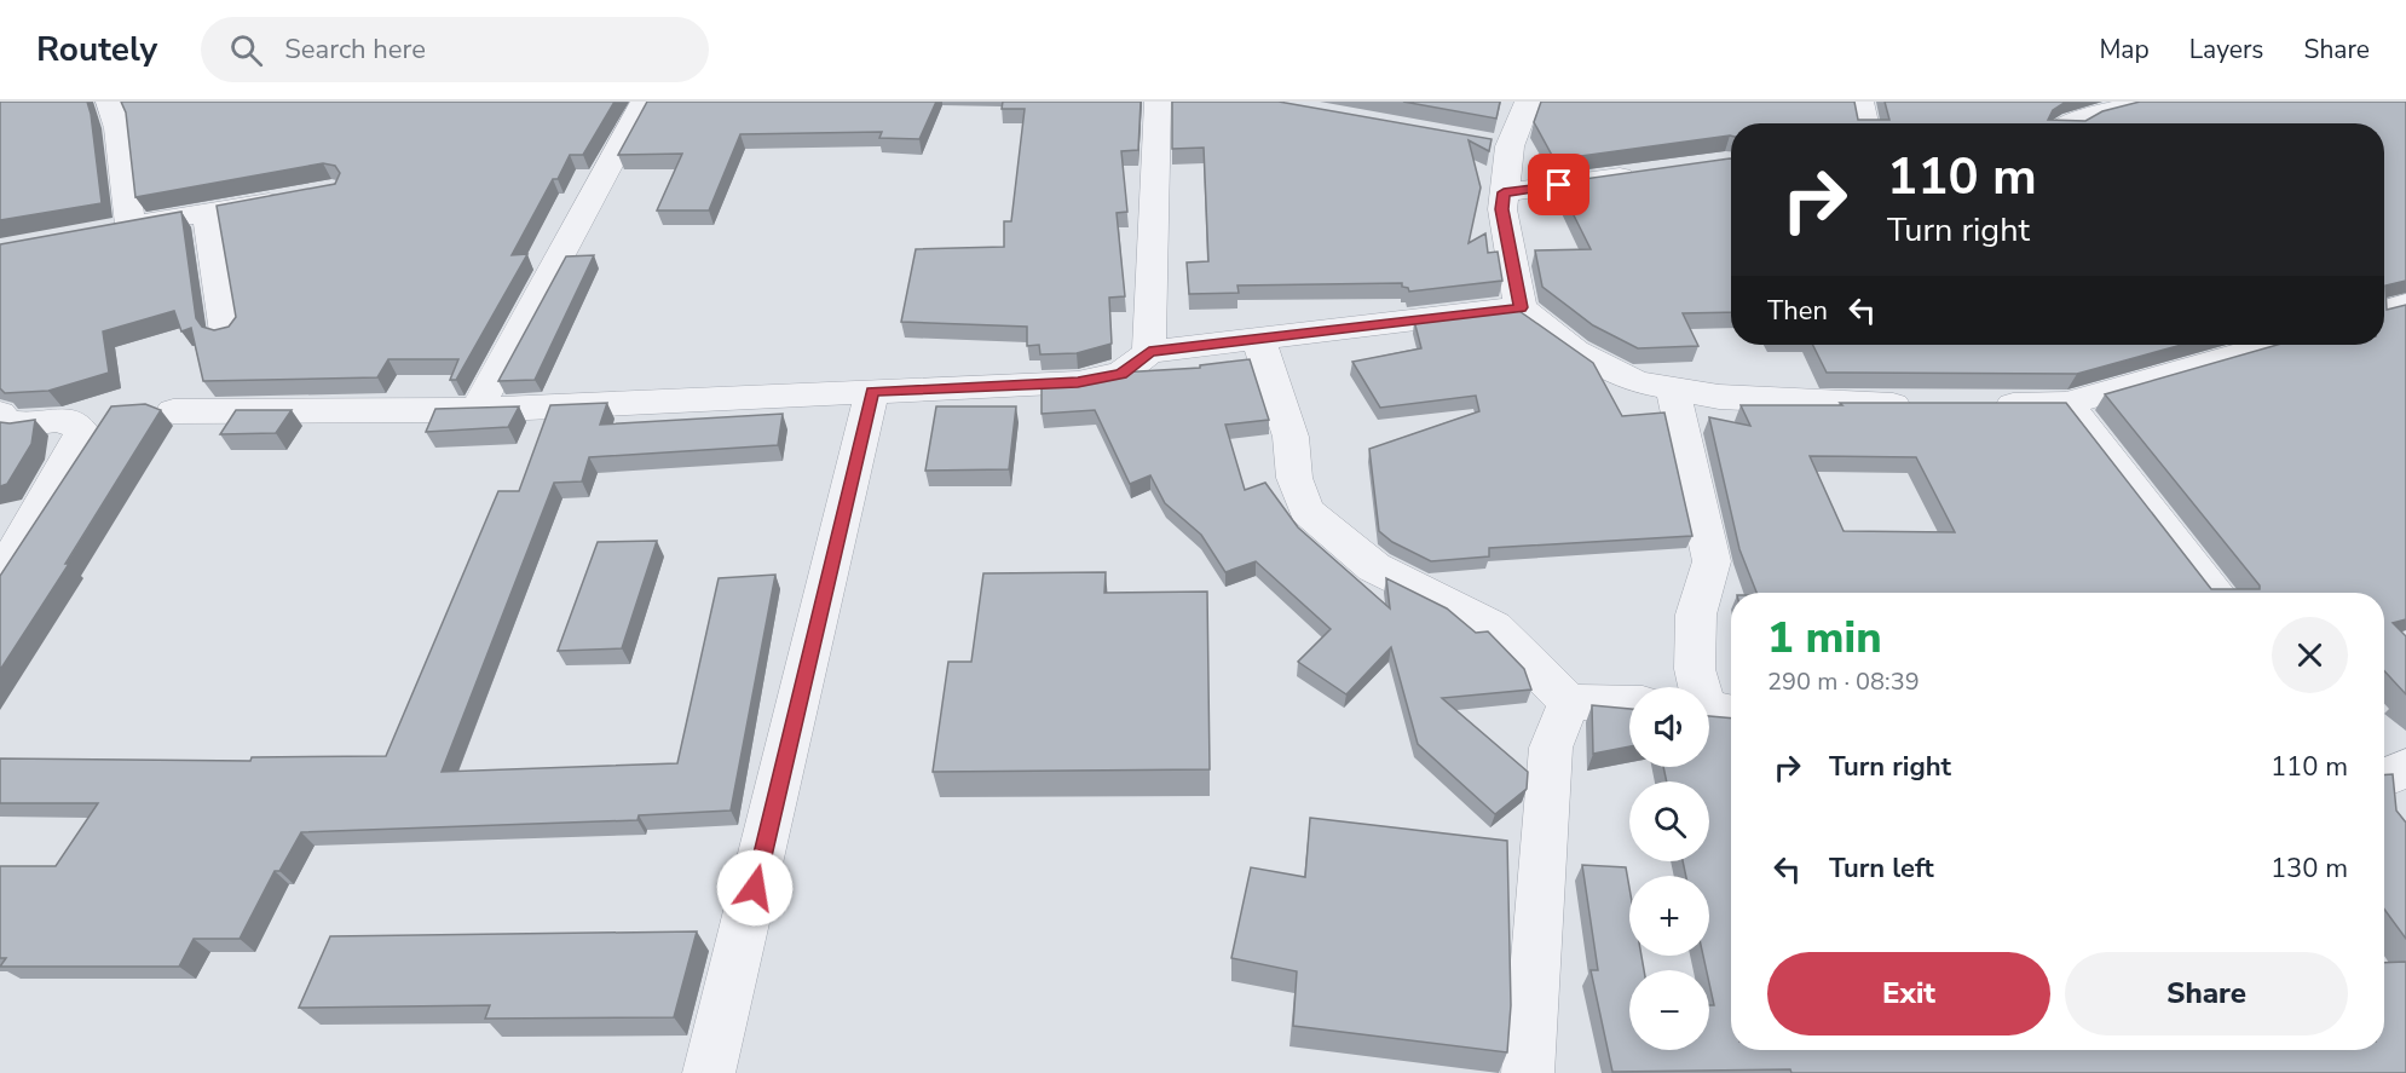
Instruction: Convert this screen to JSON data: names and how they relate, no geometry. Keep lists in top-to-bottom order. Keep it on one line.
{"page":{"header":"Routely","search":"Search here","nav":["Map","Layers","Share"],"turn":["110 m","Turn right"],"then":"Then","heading":["1 min","290 m · 08:39"],"map_buttons":["+","−"],"list":[{"name":"Turn right","value":"110 m"},{"name":"Turn left","value":"130 m"}],"buttons":["Exit","Share"]}}
